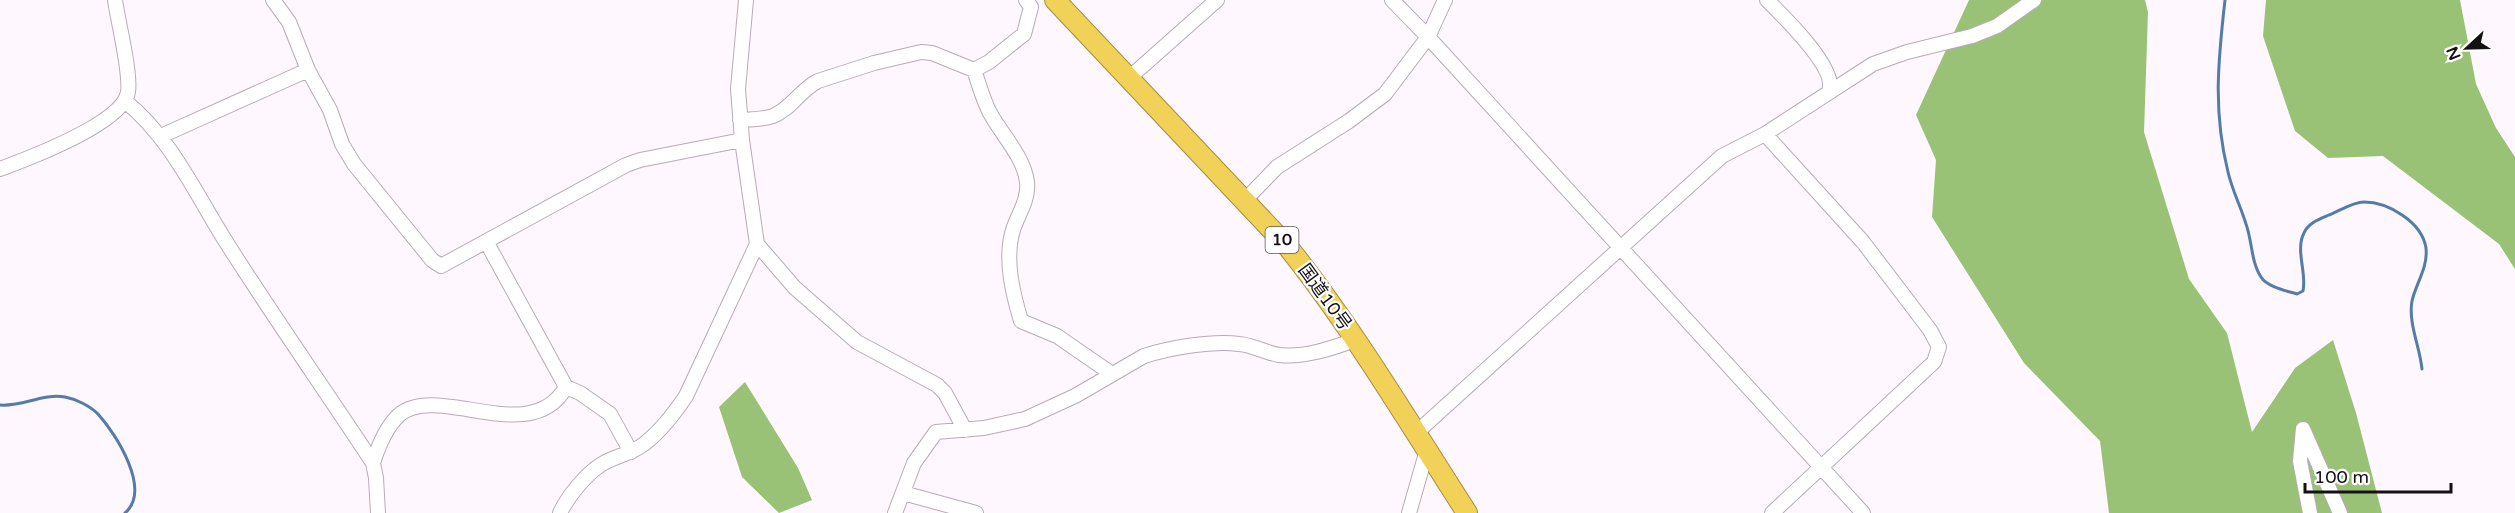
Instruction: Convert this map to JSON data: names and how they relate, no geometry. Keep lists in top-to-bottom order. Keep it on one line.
{"streets":{"highway":["10","国道10号"]},"scale_bar":"100 m","north":"left"}
